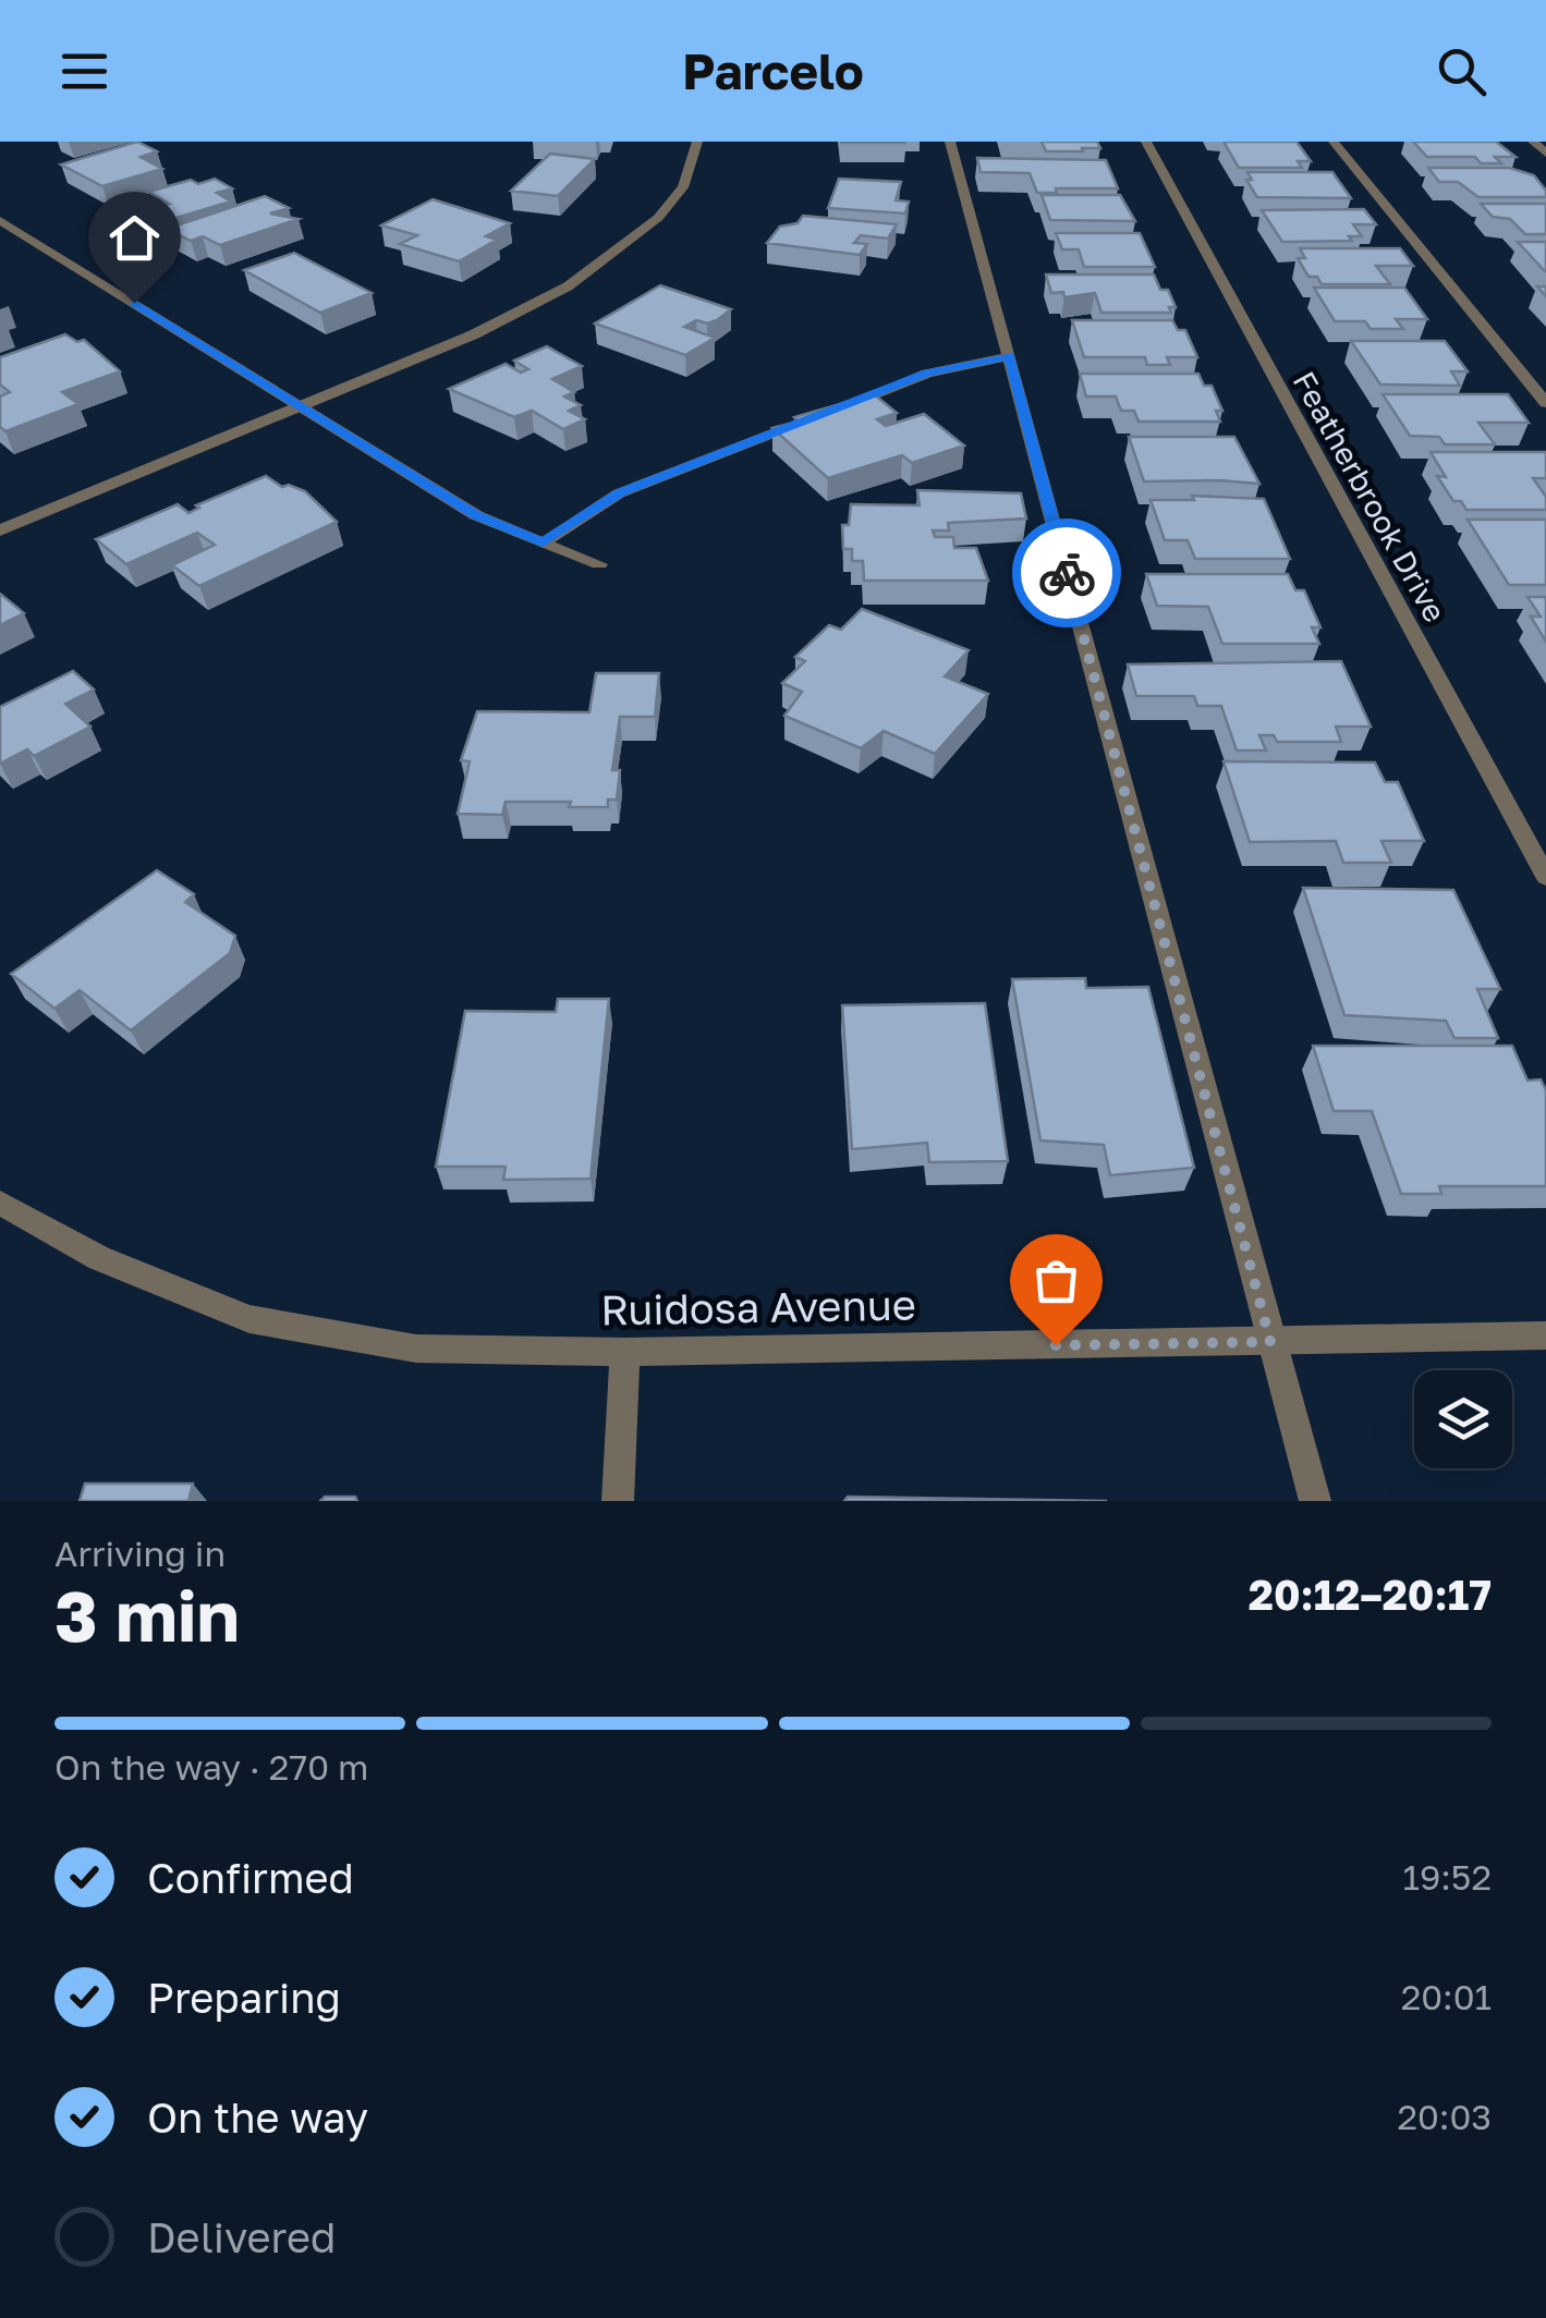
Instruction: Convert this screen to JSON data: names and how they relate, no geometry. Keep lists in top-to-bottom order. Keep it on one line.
{"streets":{"street":["Featherbrook Drive","Ruidosa Avenue"]},"page":{"header":"Parcelo","heading":["3 min","Arriving in","20:12–20:17"],"bar":"On the way · 270 m","list":[["Confirmed","19:52"],["Preparing","20:01"],["On the way","20:03"],"Delivered"]}}
